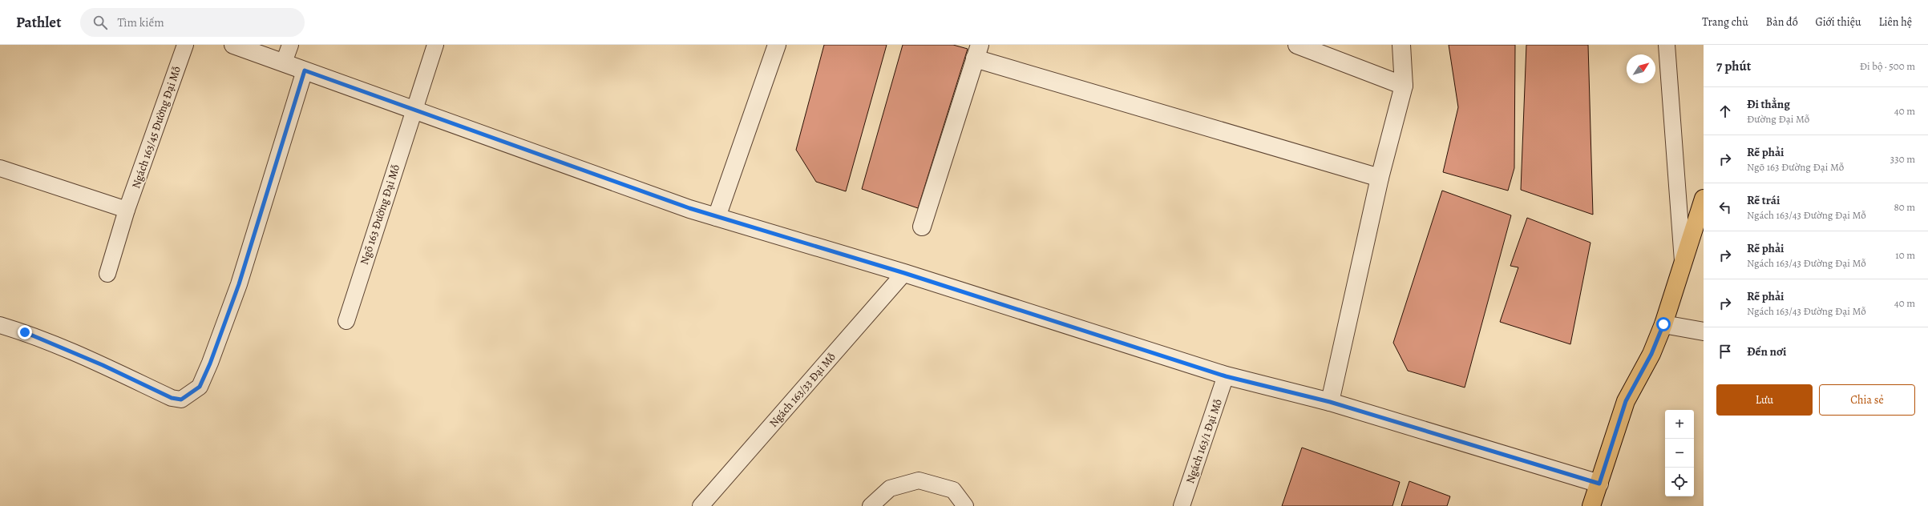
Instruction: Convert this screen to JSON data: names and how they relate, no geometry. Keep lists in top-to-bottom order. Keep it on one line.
{"streets":{"lane":["Ngách 163/45 Đường Đại Mỗ","Ngõ 163 Đường Đại Mỗ","Ngách 163/33 Đại Mỗ","Ngách 163/1 Đại Mỗ"]},"north":"top right","page":{"header":"Pathlet","search":"Tìm kiếm","nav":["Trang chủ","Bản đồ","Giới thiệu","Liên hệ"],"heading":["7 phút","Đi bộ · 500 m"],"list":[["Đi thẳng","Đường Đại Mỗ","40 m"],["Rẽ phải","Ngõ 163 Đường Đại Mỗ","330 m"],["Rẽ trái","Ngách 163/43 Đường Đại Mỗ","80 m"],["Rẽ phải","Ngách 163/43 Đường Đại Mỗ","10 m"],["Rẽ phải","Ngách 163/43 Đường Đại Mỗ","40 m"],"Đến nơi"],"buttons":["Lưu","Chia sẻ"],"map_buttons":["+","−"]}}
